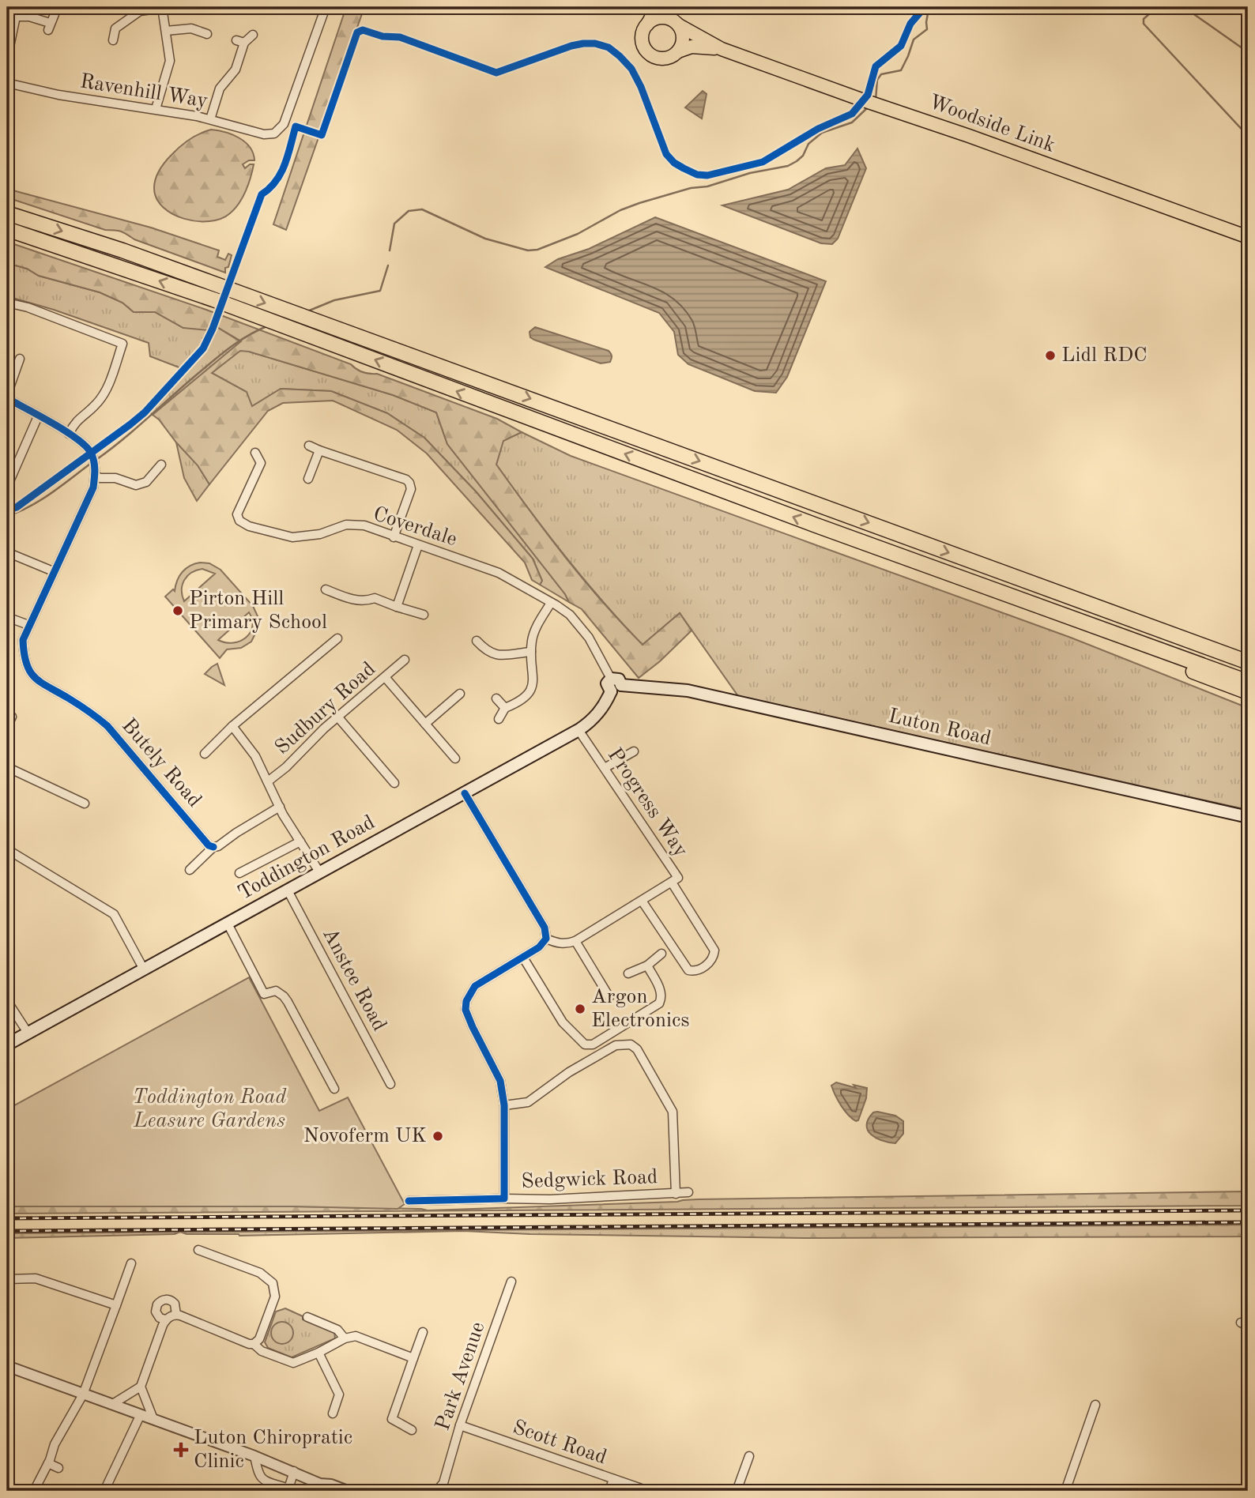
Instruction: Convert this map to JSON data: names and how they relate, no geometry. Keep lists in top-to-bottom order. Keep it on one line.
{"streets":{"main road":["Woodside Link","Luton Road","Toddington Road"],"street":["Ravenhill Way","Coverdale","Sudbury Road","Butely Road","Progress Way","Anstee Road","Sedgwick Road","Park Avenue","Scott Road"]},"crossings":[["Luton Road","Toddington Road"],["Progress Way","Toddington Road"],["Toddington Road","Anstee Road"],["Park Avenue","Scott Road"]],"parks":["Toddington Road Leasure Gardens"],"places":{"other":["Lidl RDC","Pirton Hill Primary School","Argon Electronics","Novoferm UK"],"health":["Luton Chiropratic Clinic"]}}
